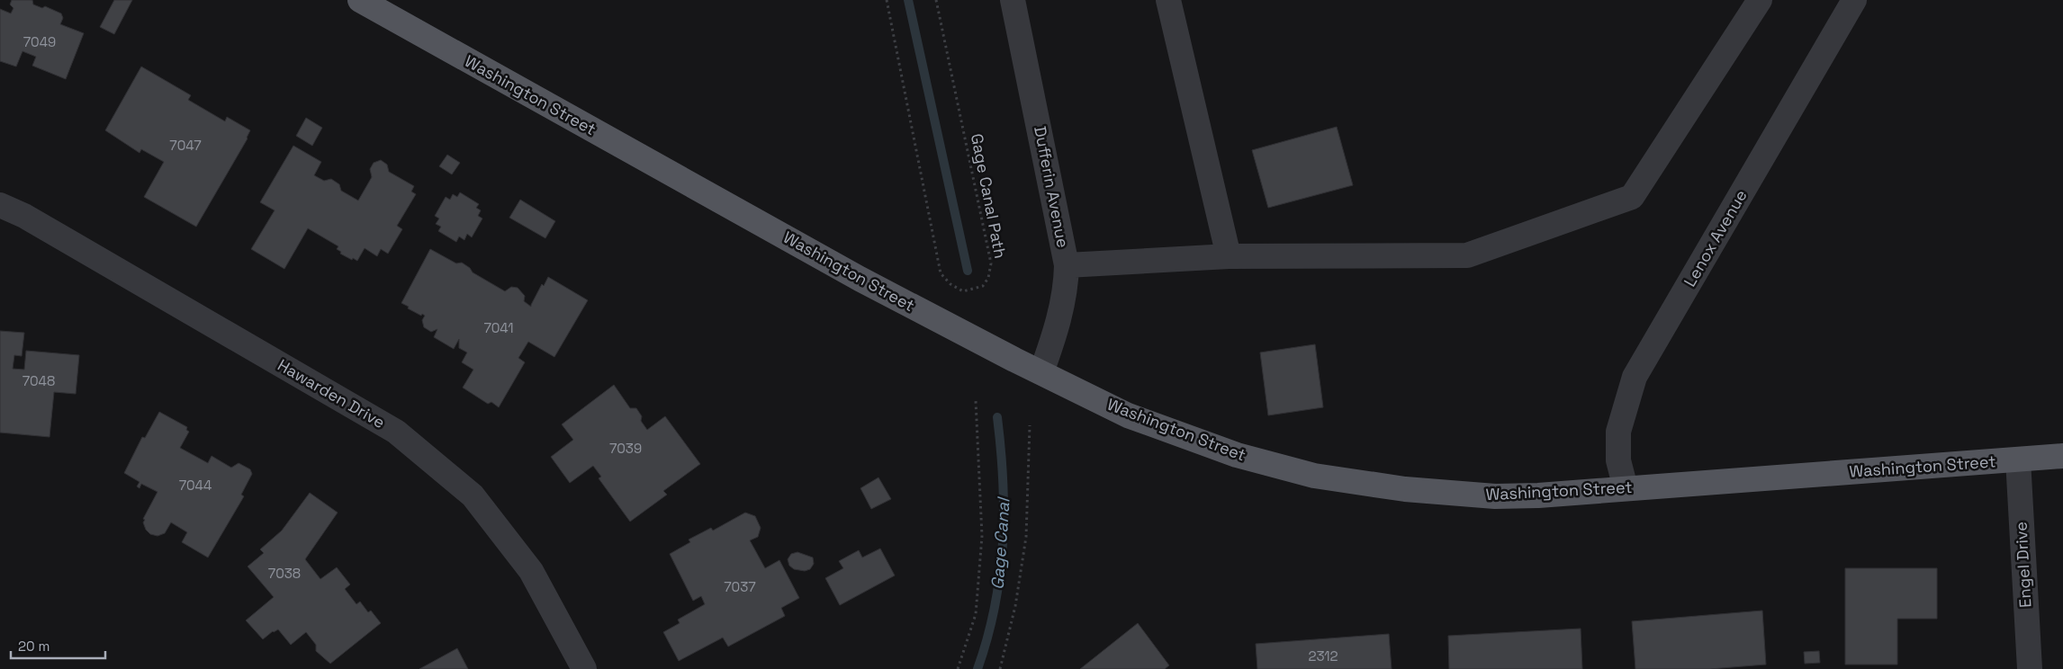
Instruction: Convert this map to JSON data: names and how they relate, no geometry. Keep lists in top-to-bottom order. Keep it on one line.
{"streets":{"main road":["Washington Street"],"street":["Dufferin Avenue","Lenox Avenue","Hawarden Drive","Engel Drive"],"path":["Gage Canal Path"]},"crossings":[["Washington Street","Dufferin Avenue"],["Washington Street","Lenox Avenue"],["Washington Street","Engel Drive"]],"water":["Gage Canal"],"house_numbers":["7049","7047","7041","7048","7039","7044","7038","7037","2312"],"scale_bar":"20 m"}
